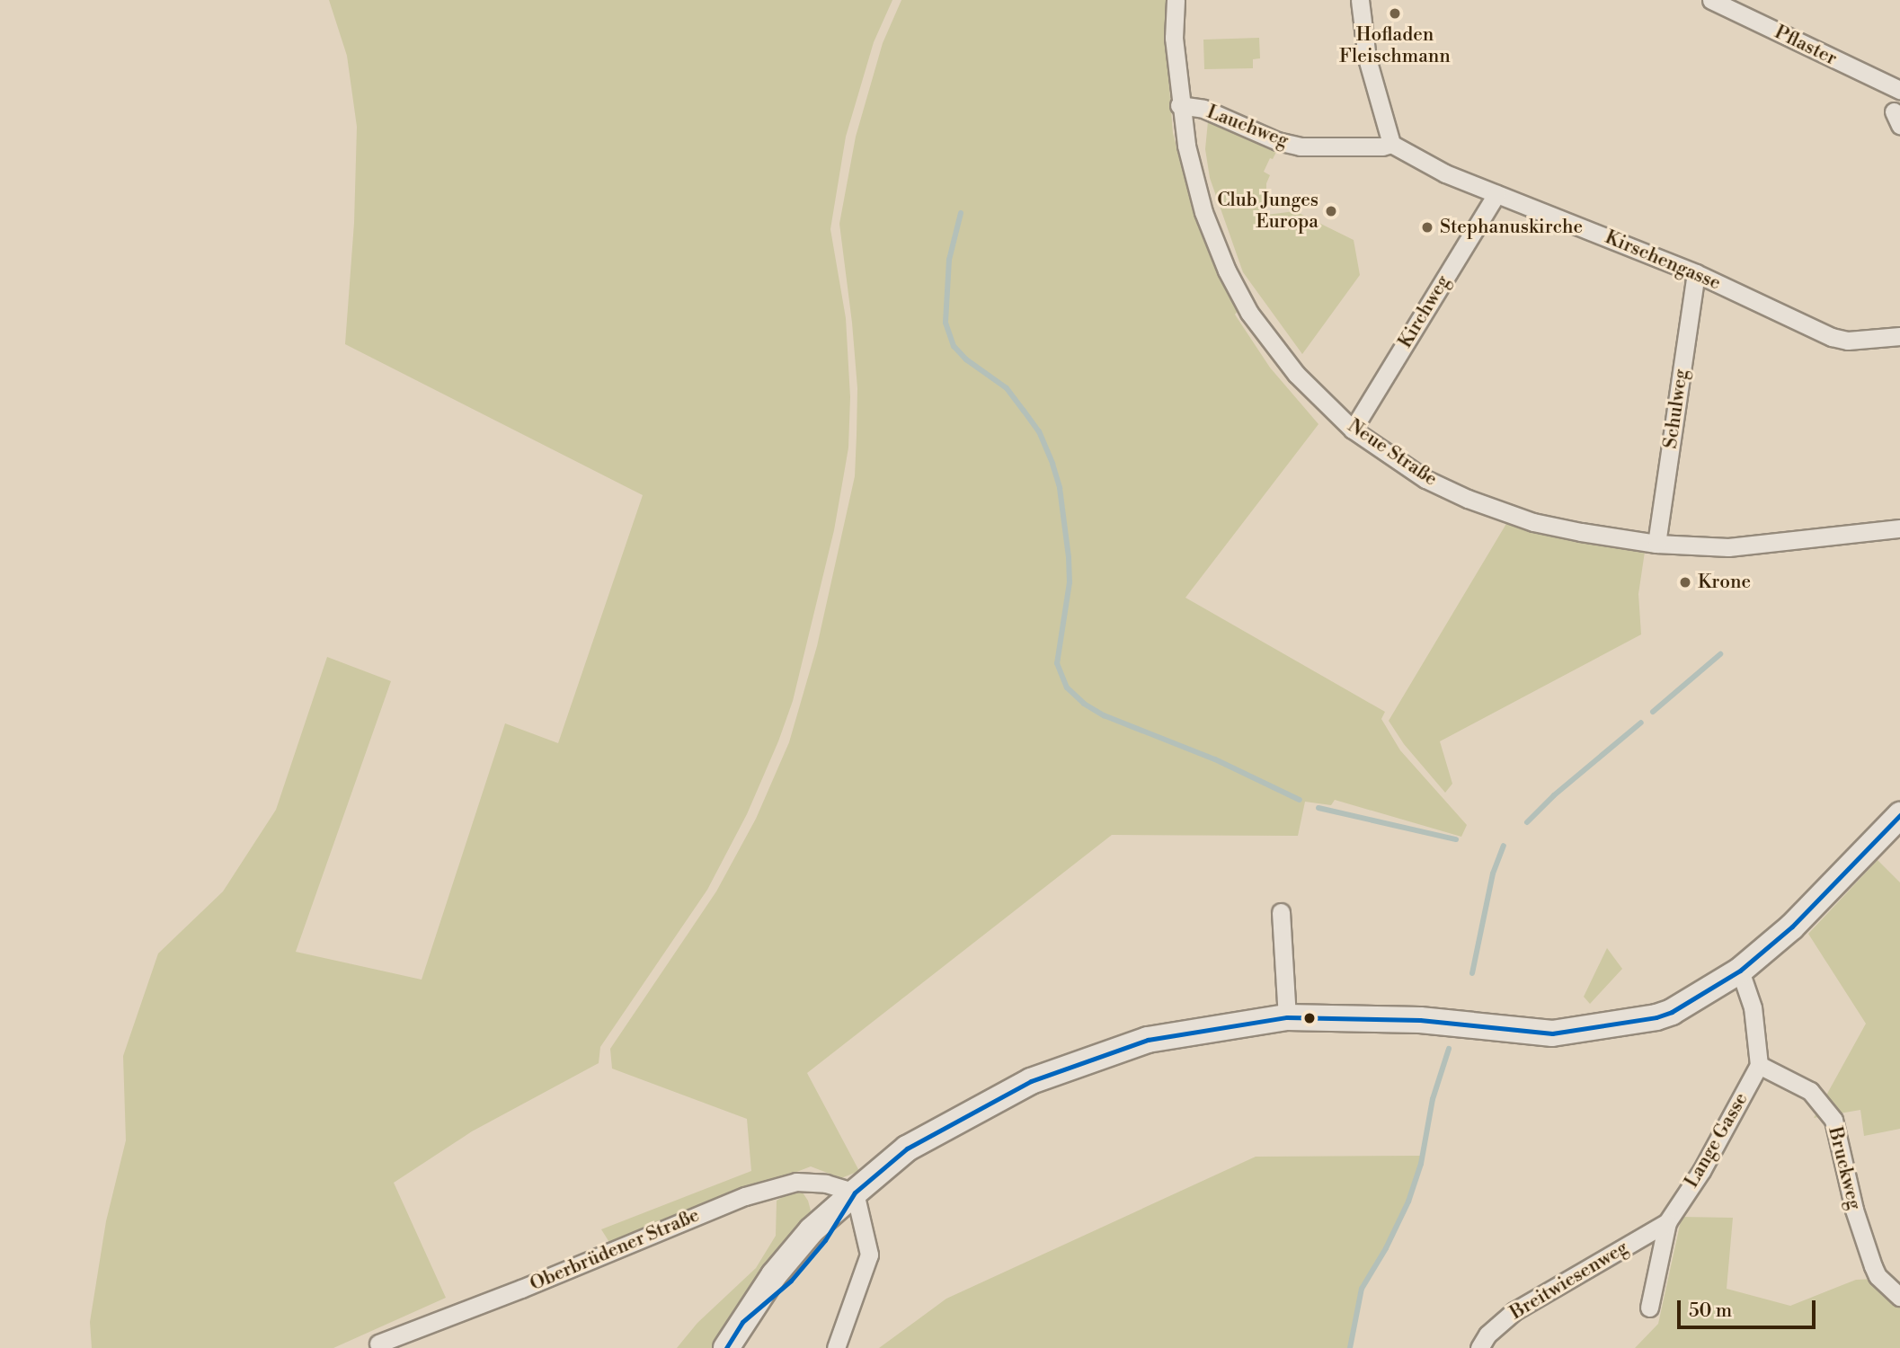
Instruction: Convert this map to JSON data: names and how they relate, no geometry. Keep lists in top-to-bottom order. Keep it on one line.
{"streets":{"street":["Pflaster","Lauchweg","Kirschengasse","Kirchweg","Schulweg","Neue Straße","Lange Gasse","Bruckweg","Oberbrüdener Straße","Breitwiesenweg"]},"crossings":[["Lauchweg","Kirschengasse"],["Lauchweg","Neue Straße"],["Kirschengasse","Kirchweg"],["Kirschengasse","Schulweg"],["Kirchweg","Neue Straße"],["Schulweg","Neue Straße"],["Lange Gasse","Bruckweg"],["Lange Gasse","Breitwiesenweg"]],"places":["Hofladen Fleischmann","Club Junges Europa","Stephanuskirche","Krone"],"scale_bar":"50 m"}
